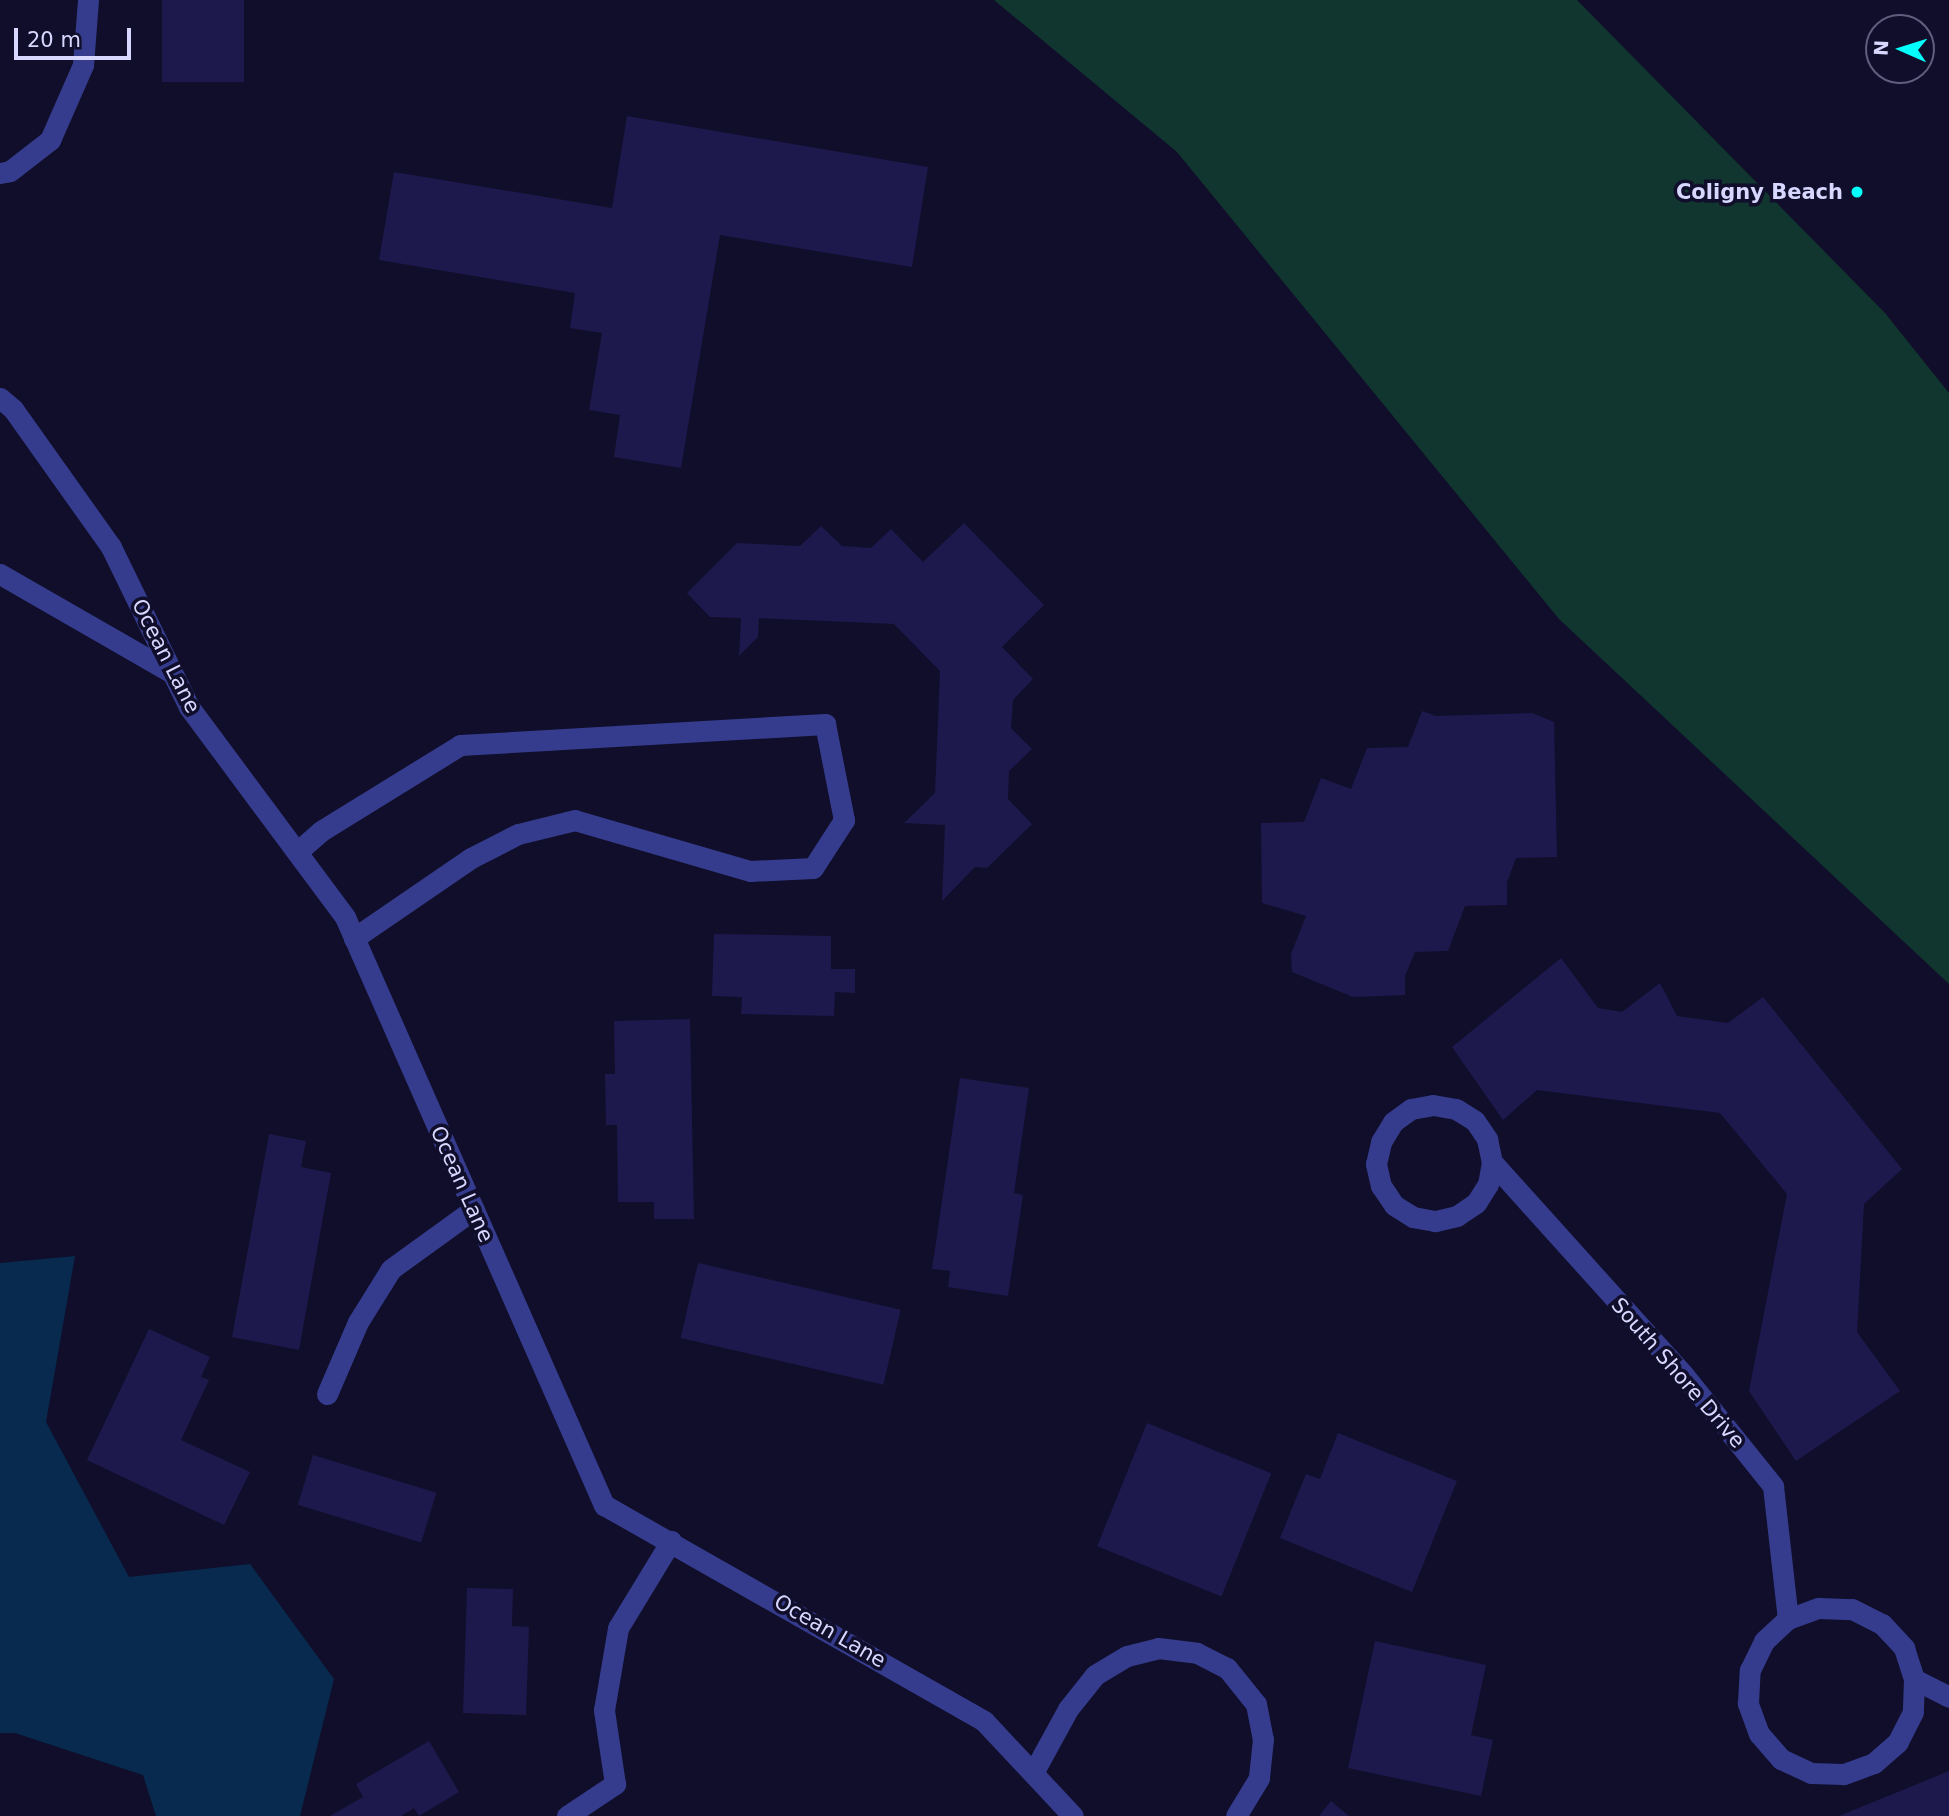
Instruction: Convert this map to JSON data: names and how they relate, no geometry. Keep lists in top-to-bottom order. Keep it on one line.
{"streets":{"street":["Ocean Lane","South Shore Drive"]},"places":["Coligny Beach"],"scale_bar":"20 m","north":"left"}
